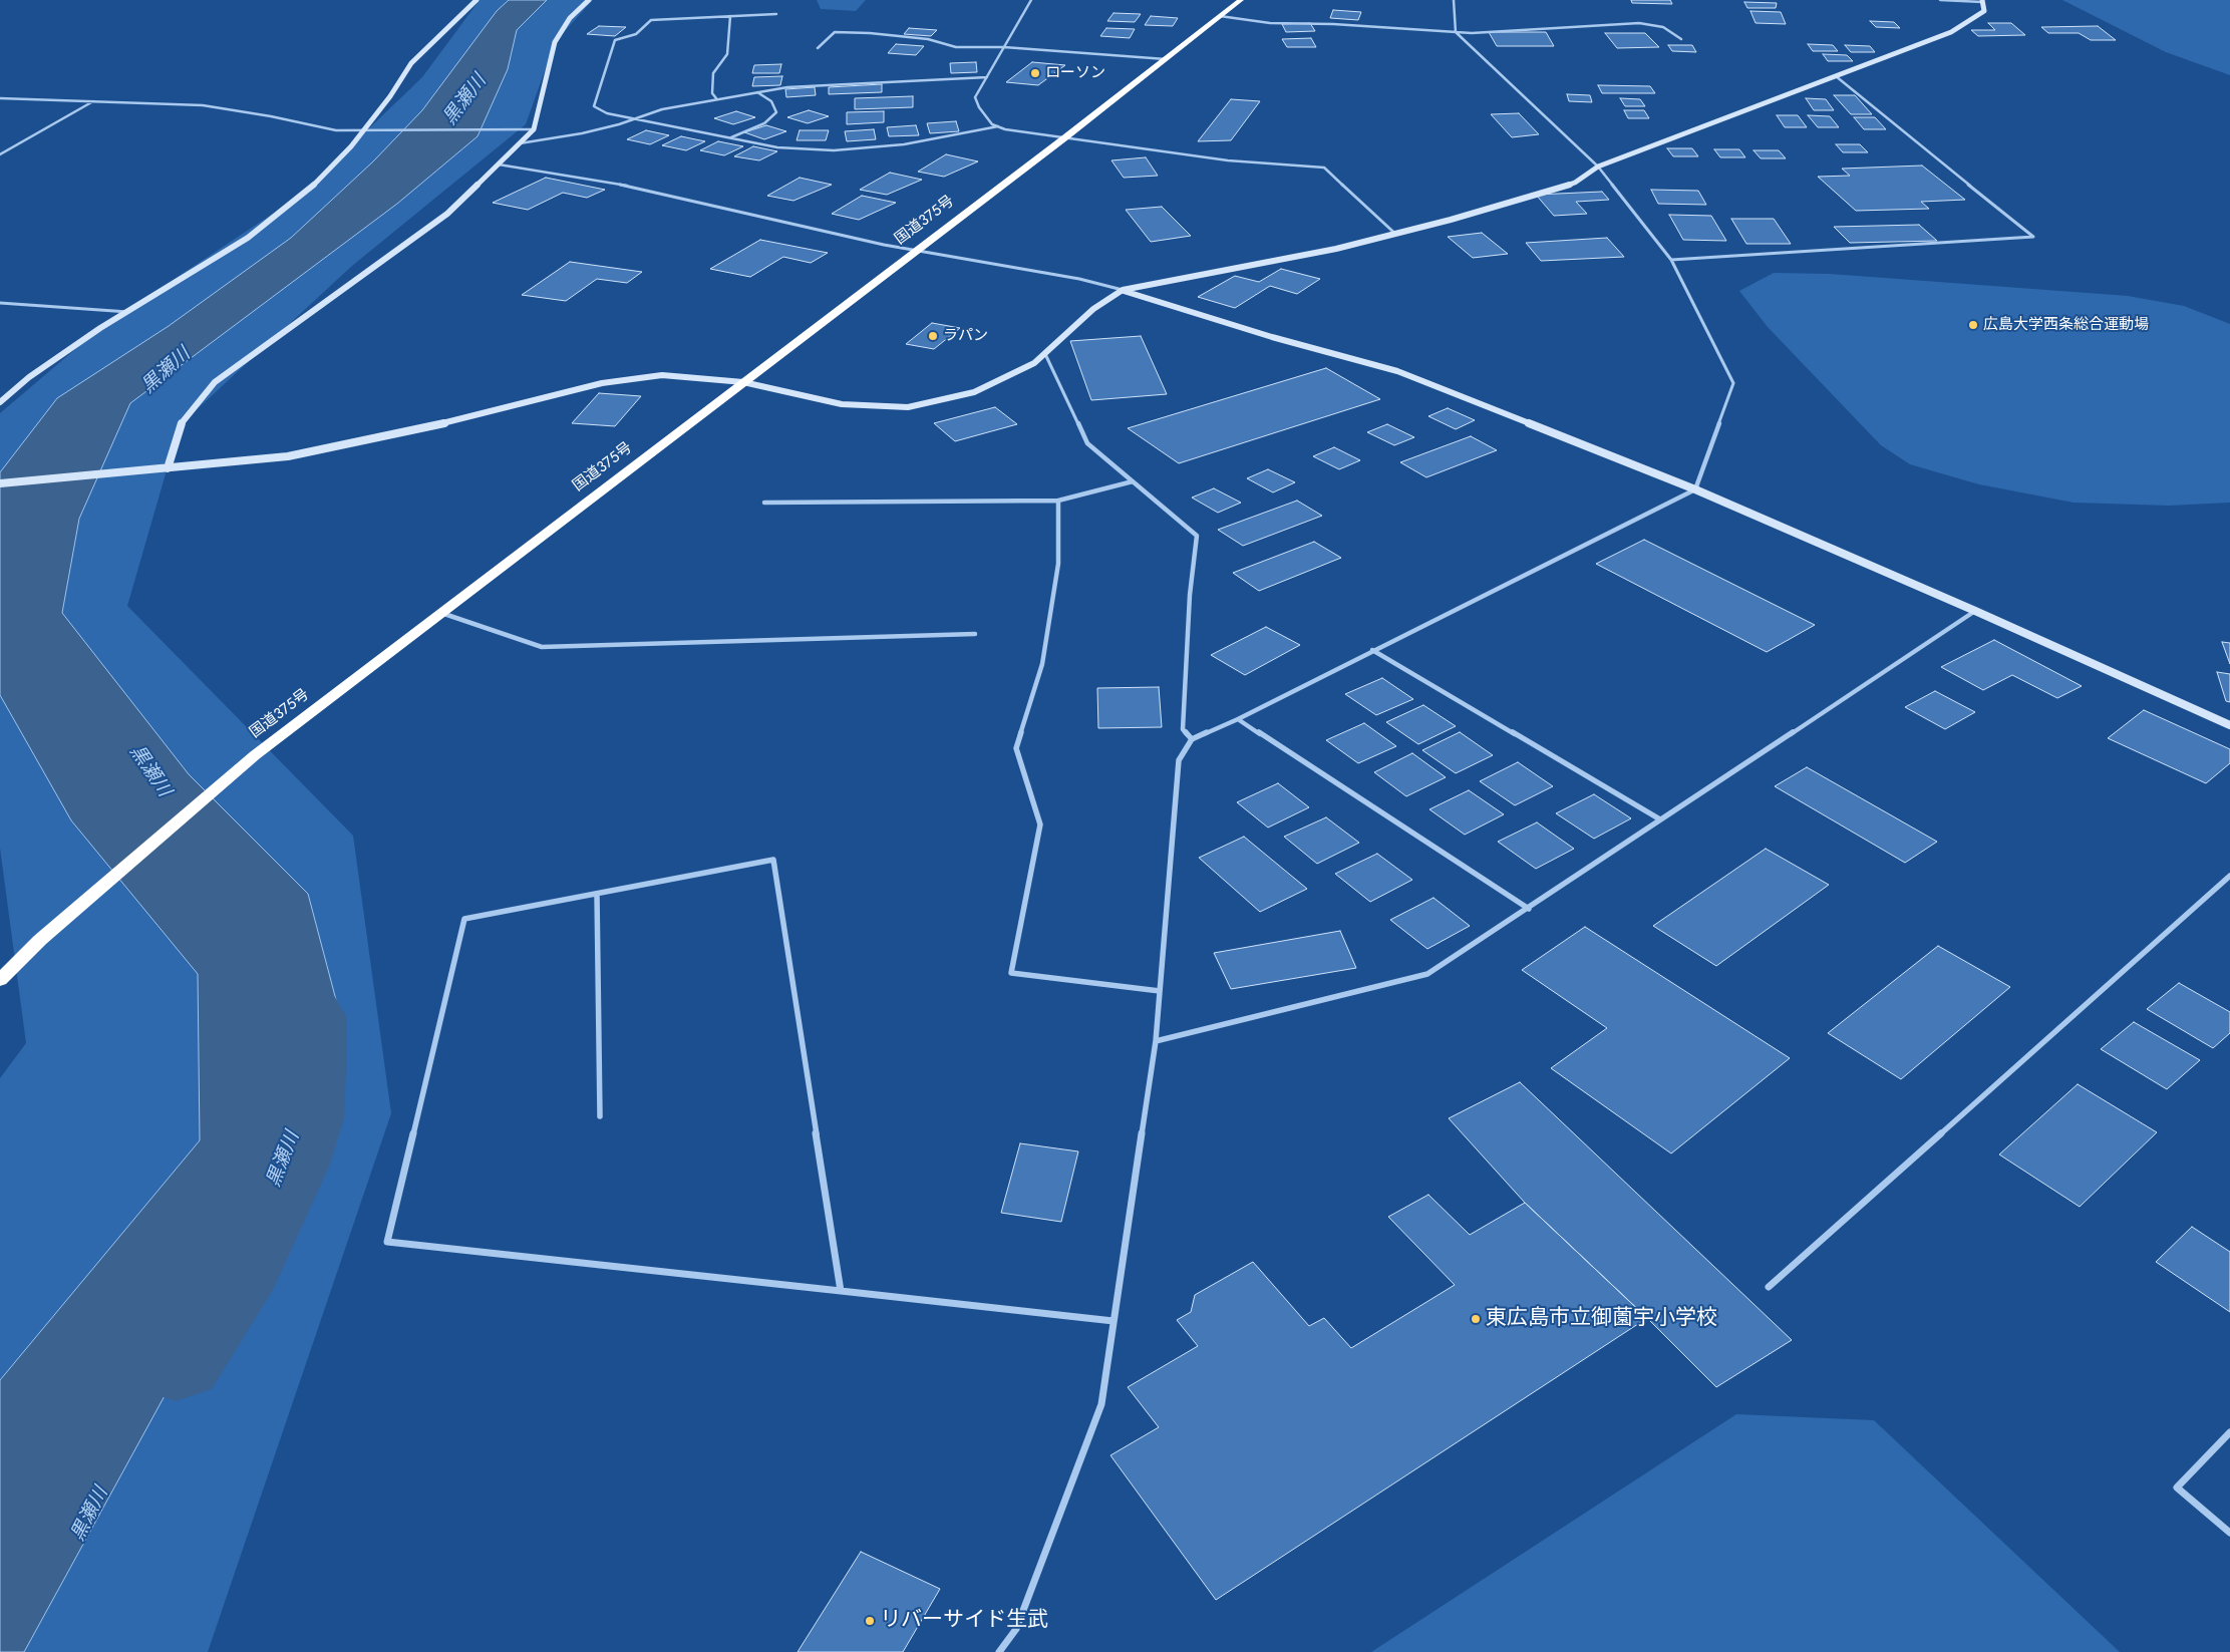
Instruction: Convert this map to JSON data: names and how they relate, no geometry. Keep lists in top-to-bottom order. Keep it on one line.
{"streets":{"highway":["国道375号"]},"water":["黒瀬川"],"places":["ローソン","広島大学西条総合運動場","ラパン","東広島市立御薗宇小学校","リバーサイド生武"]}
